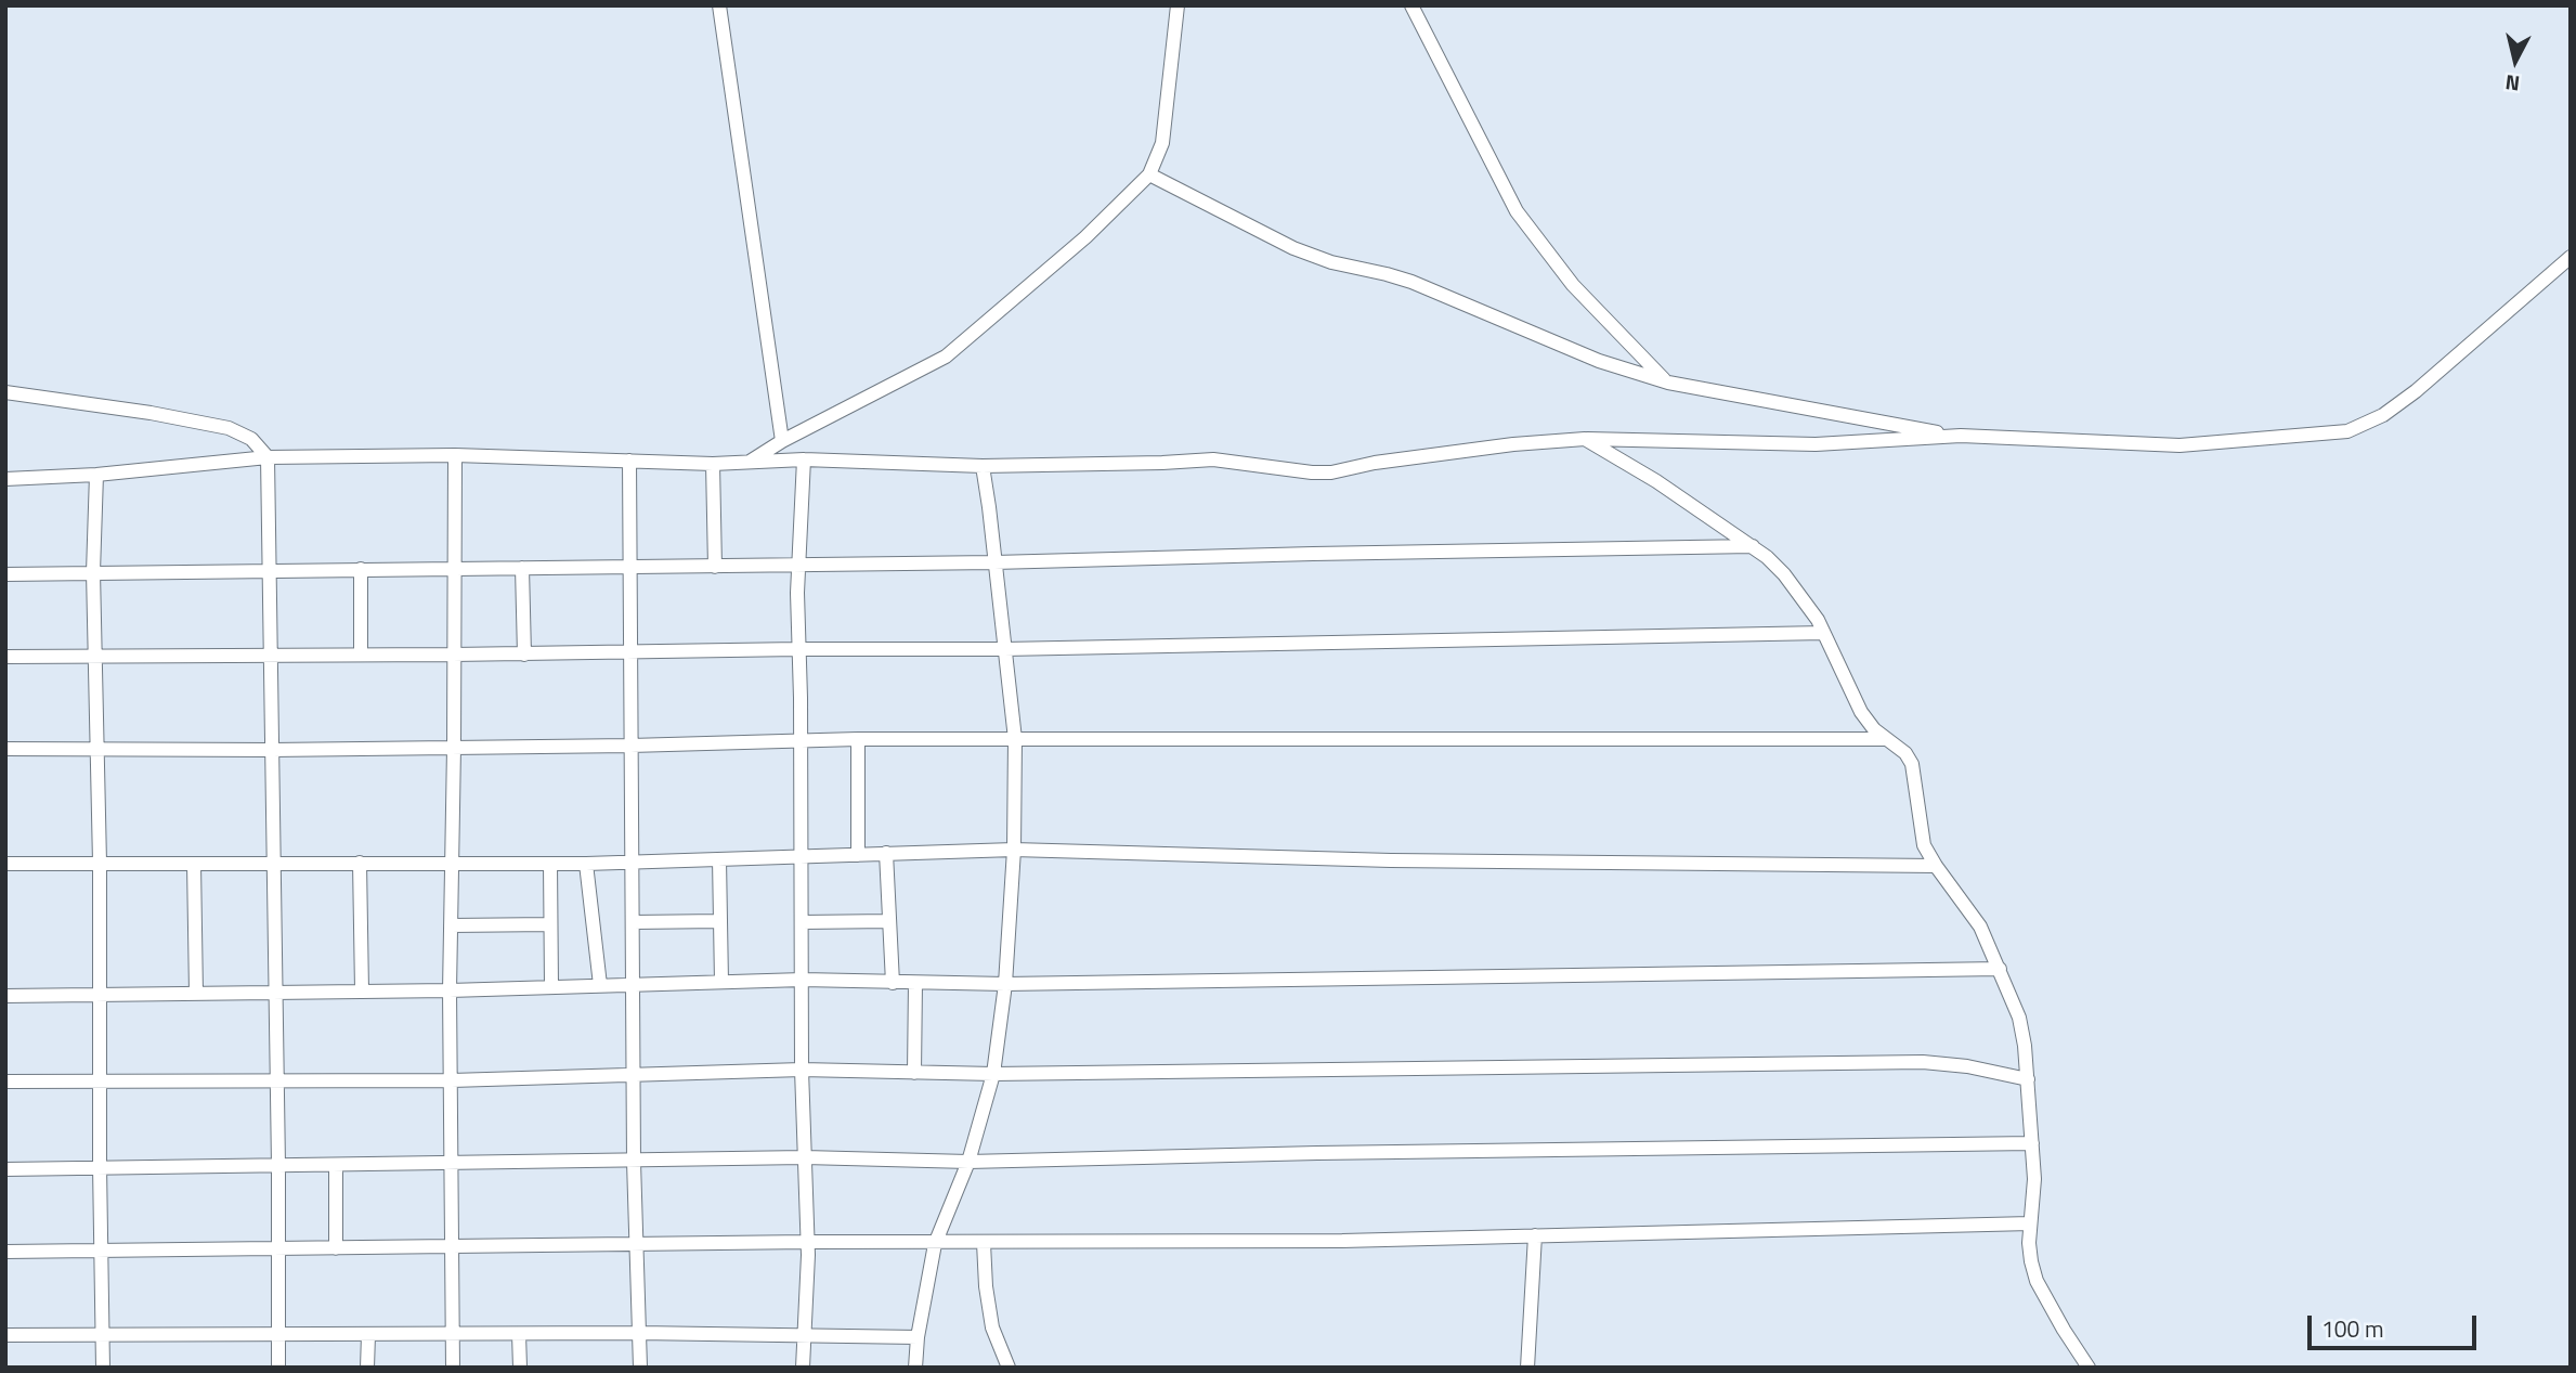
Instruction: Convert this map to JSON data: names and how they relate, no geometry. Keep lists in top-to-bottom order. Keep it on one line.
{"scale_bar":"100 m","north":"bottom"}
